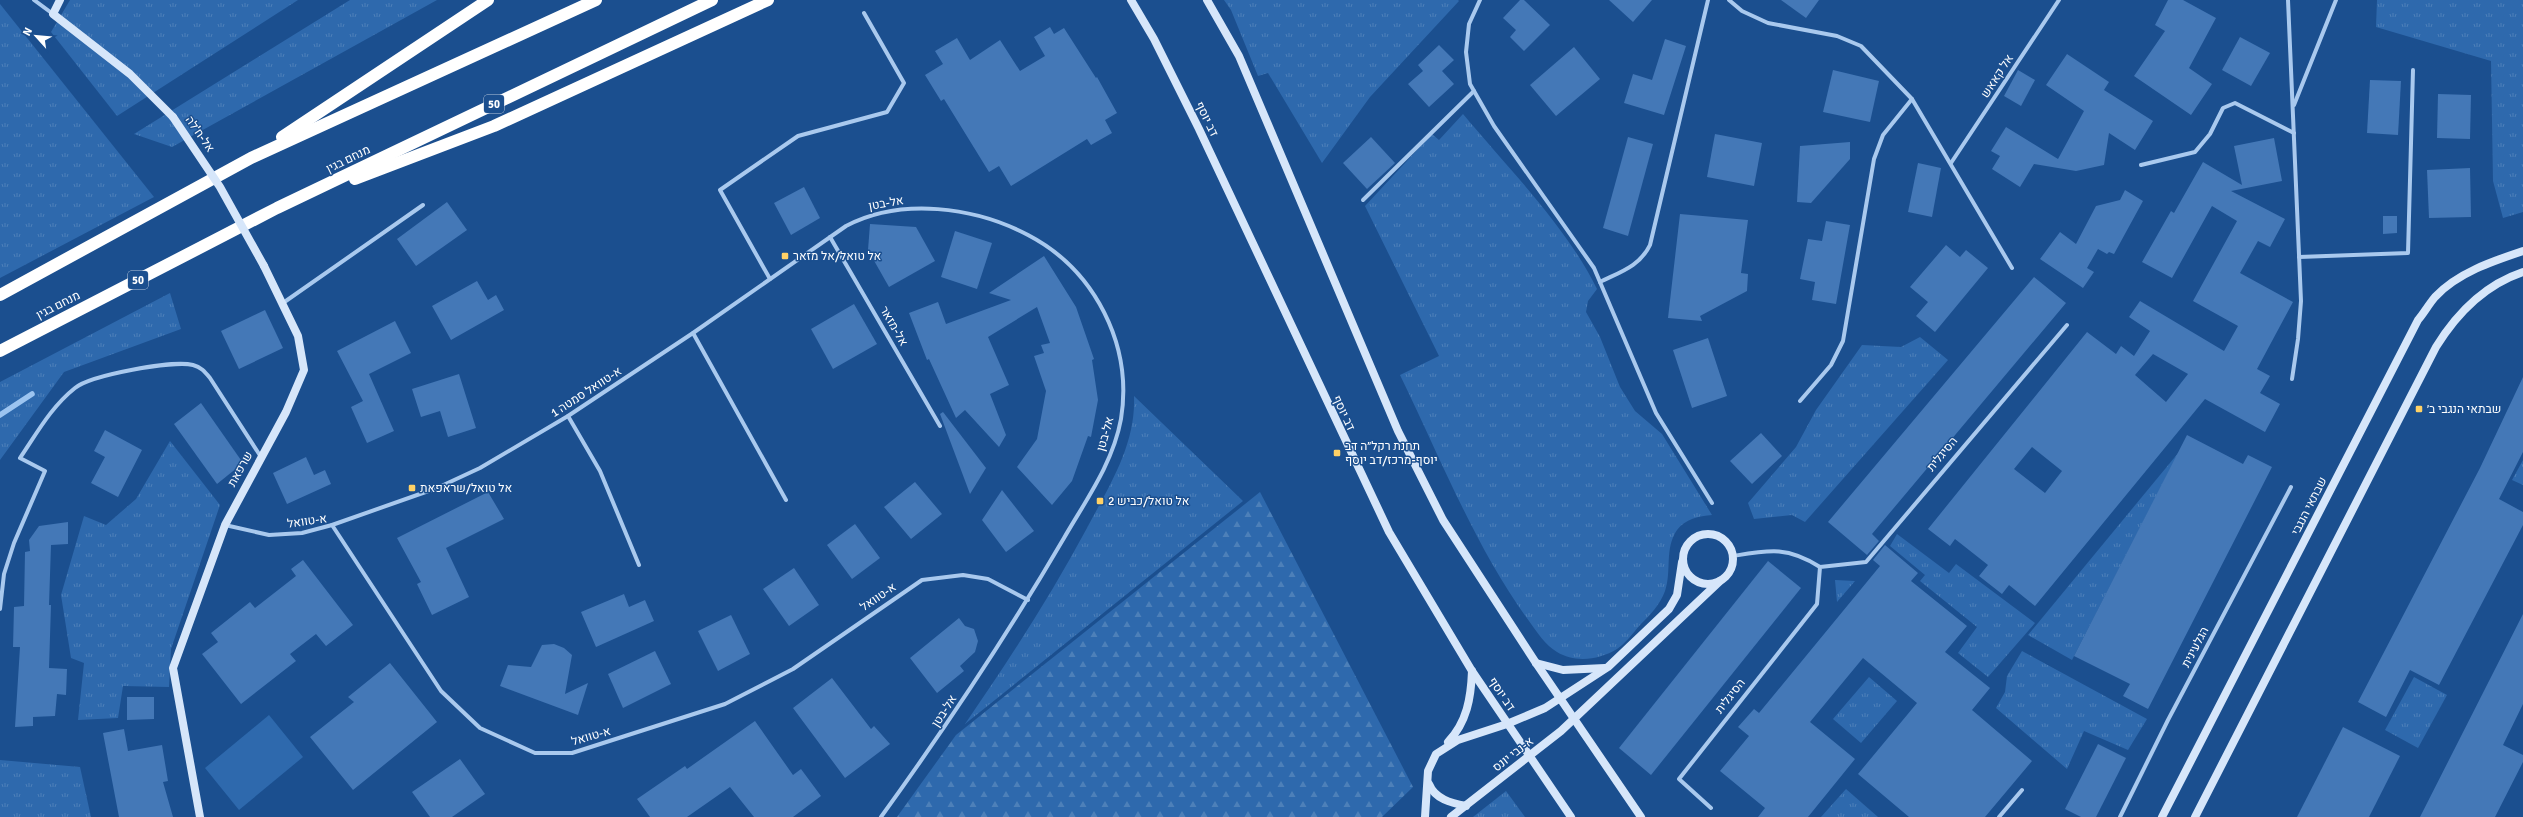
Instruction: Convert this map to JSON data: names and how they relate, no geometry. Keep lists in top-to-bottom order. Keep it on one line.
{"streets":{"highway":["50","מנחם בגין"],"street":["אל קאאש","דב יוסף","אל-ח'לה","אל-בטן","אל-מזאר","א-טוואל סמטה 1","הסיגלית","שרפאת","שבתאי הנגבי","א-טוואל","הגלעינית","א-נבי יונס"]},"crossings":[["דב יוסף","א-נבי יונס"],["אל-ח'לה","שרפאת"],["אל-בטן","אל-מזאר"],["אל-בטן","א-טוואל סמטה 1"],["אל-בטן","א-טוואל"],["אל-מזאר","א-טוואל סמטה 1"],["א-טוואל סמטה 1","א-טוואל"],["שרפאת","א-טוואל"]],"places":{"transit":["אל טואל/אל מזאר","שבתאי הנגבי ב׳","תחנת רקל״ה דב יוסף-מרכז/דב יוסף","אל טואל/שראפאת","אל טואל/כביש 2"]},"north":"top left"}
